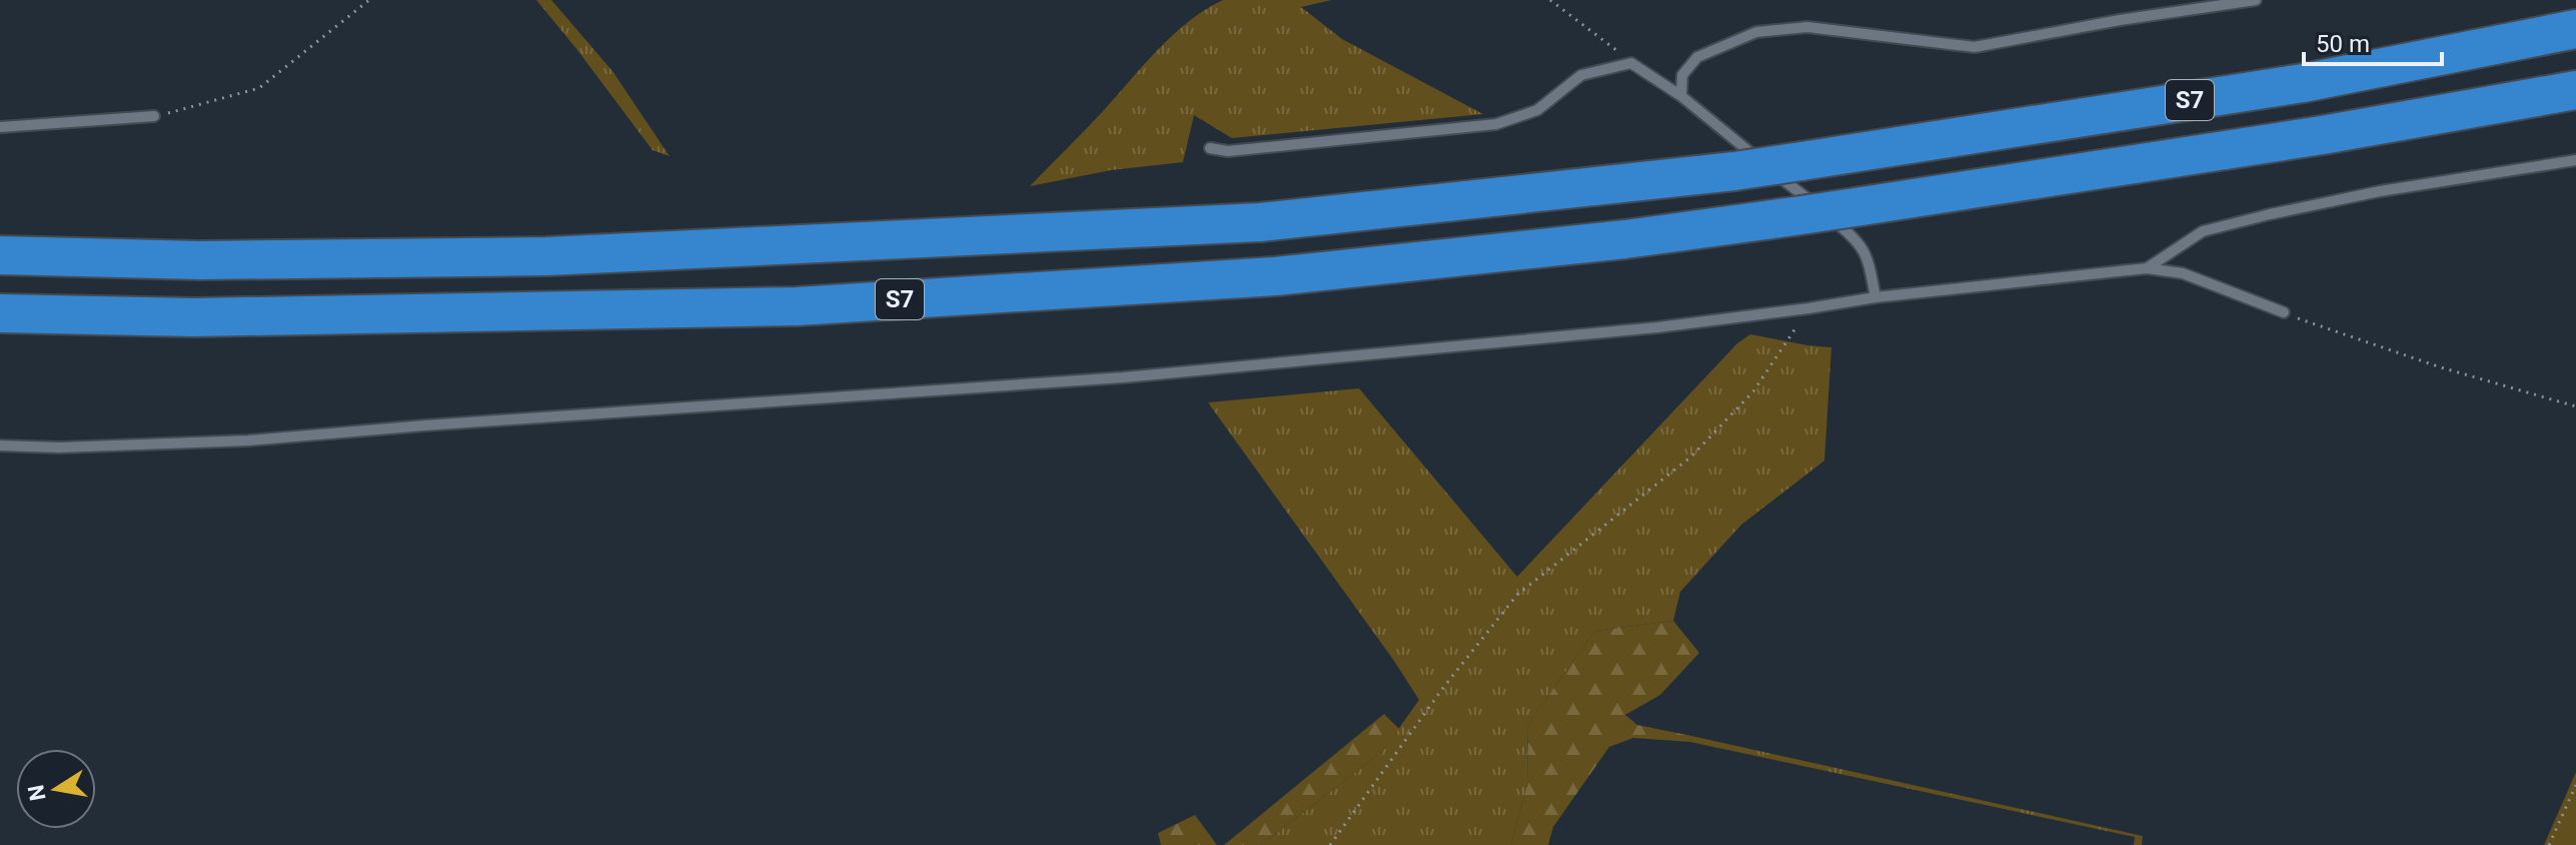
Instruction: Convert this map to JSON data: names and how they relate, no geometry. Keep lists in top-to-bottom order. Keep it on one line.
{"streets":{"highway":["S7"]},"scale_bar":"50 m","north":"left"}
